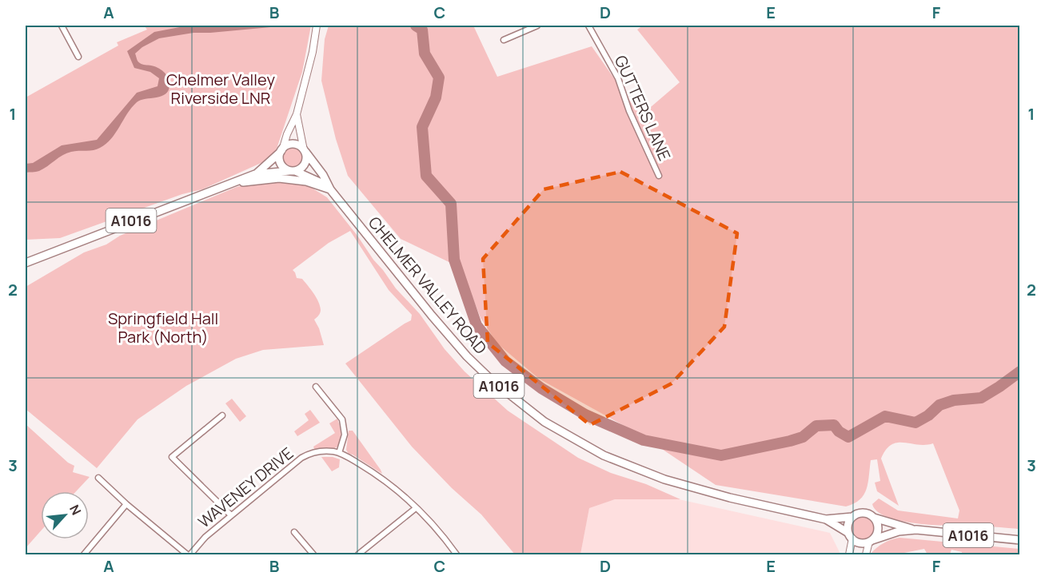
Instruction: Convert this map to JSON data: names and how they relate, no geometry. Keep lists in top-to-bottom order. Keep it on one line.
{"streets":{"main road":["A1016","CHELMER VALLEY ROAD"],"street":["GUTTERS LANE","WAVENEY DRIVE"]},"crossings":[["A1016","CHELMER VALLEY ROAD"]],"parks":["Chelmer Valley Riverside LNR","Springfield Hall Park (North)"],"north":"top right","grid":{"columns":["A","B","C","D","E","F"],"rows":["1","2","3"]}}
